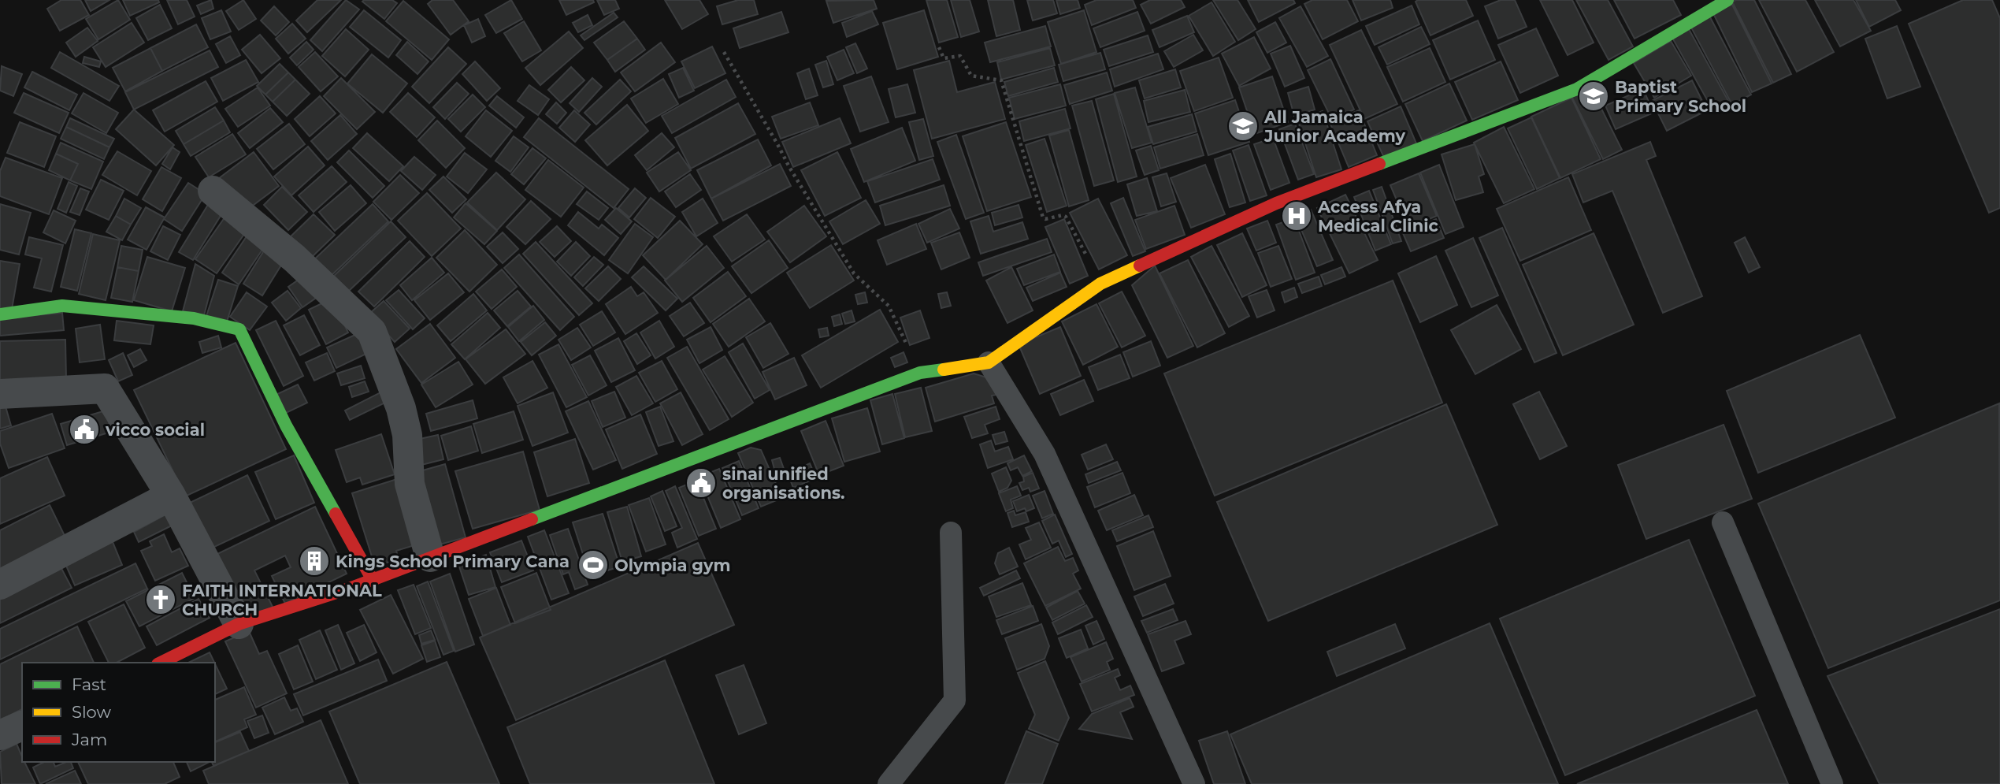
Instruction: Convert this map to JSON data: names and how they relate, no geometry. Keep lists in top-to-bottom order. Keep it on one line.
{"places":{"school or university":["Baptist Primary School","All Jamaica Junior Academy"],"hospital":["Access Afya Medical Clinic"],"public building":["vicco social","sinai unified organisations."],"building":["Kings School Primary Cana"],"sports":["Olympia gym"],"church":["FAITH INTERNATIONAL CHURCH"]},"legend":["Fast","Slow","Jam"]}
